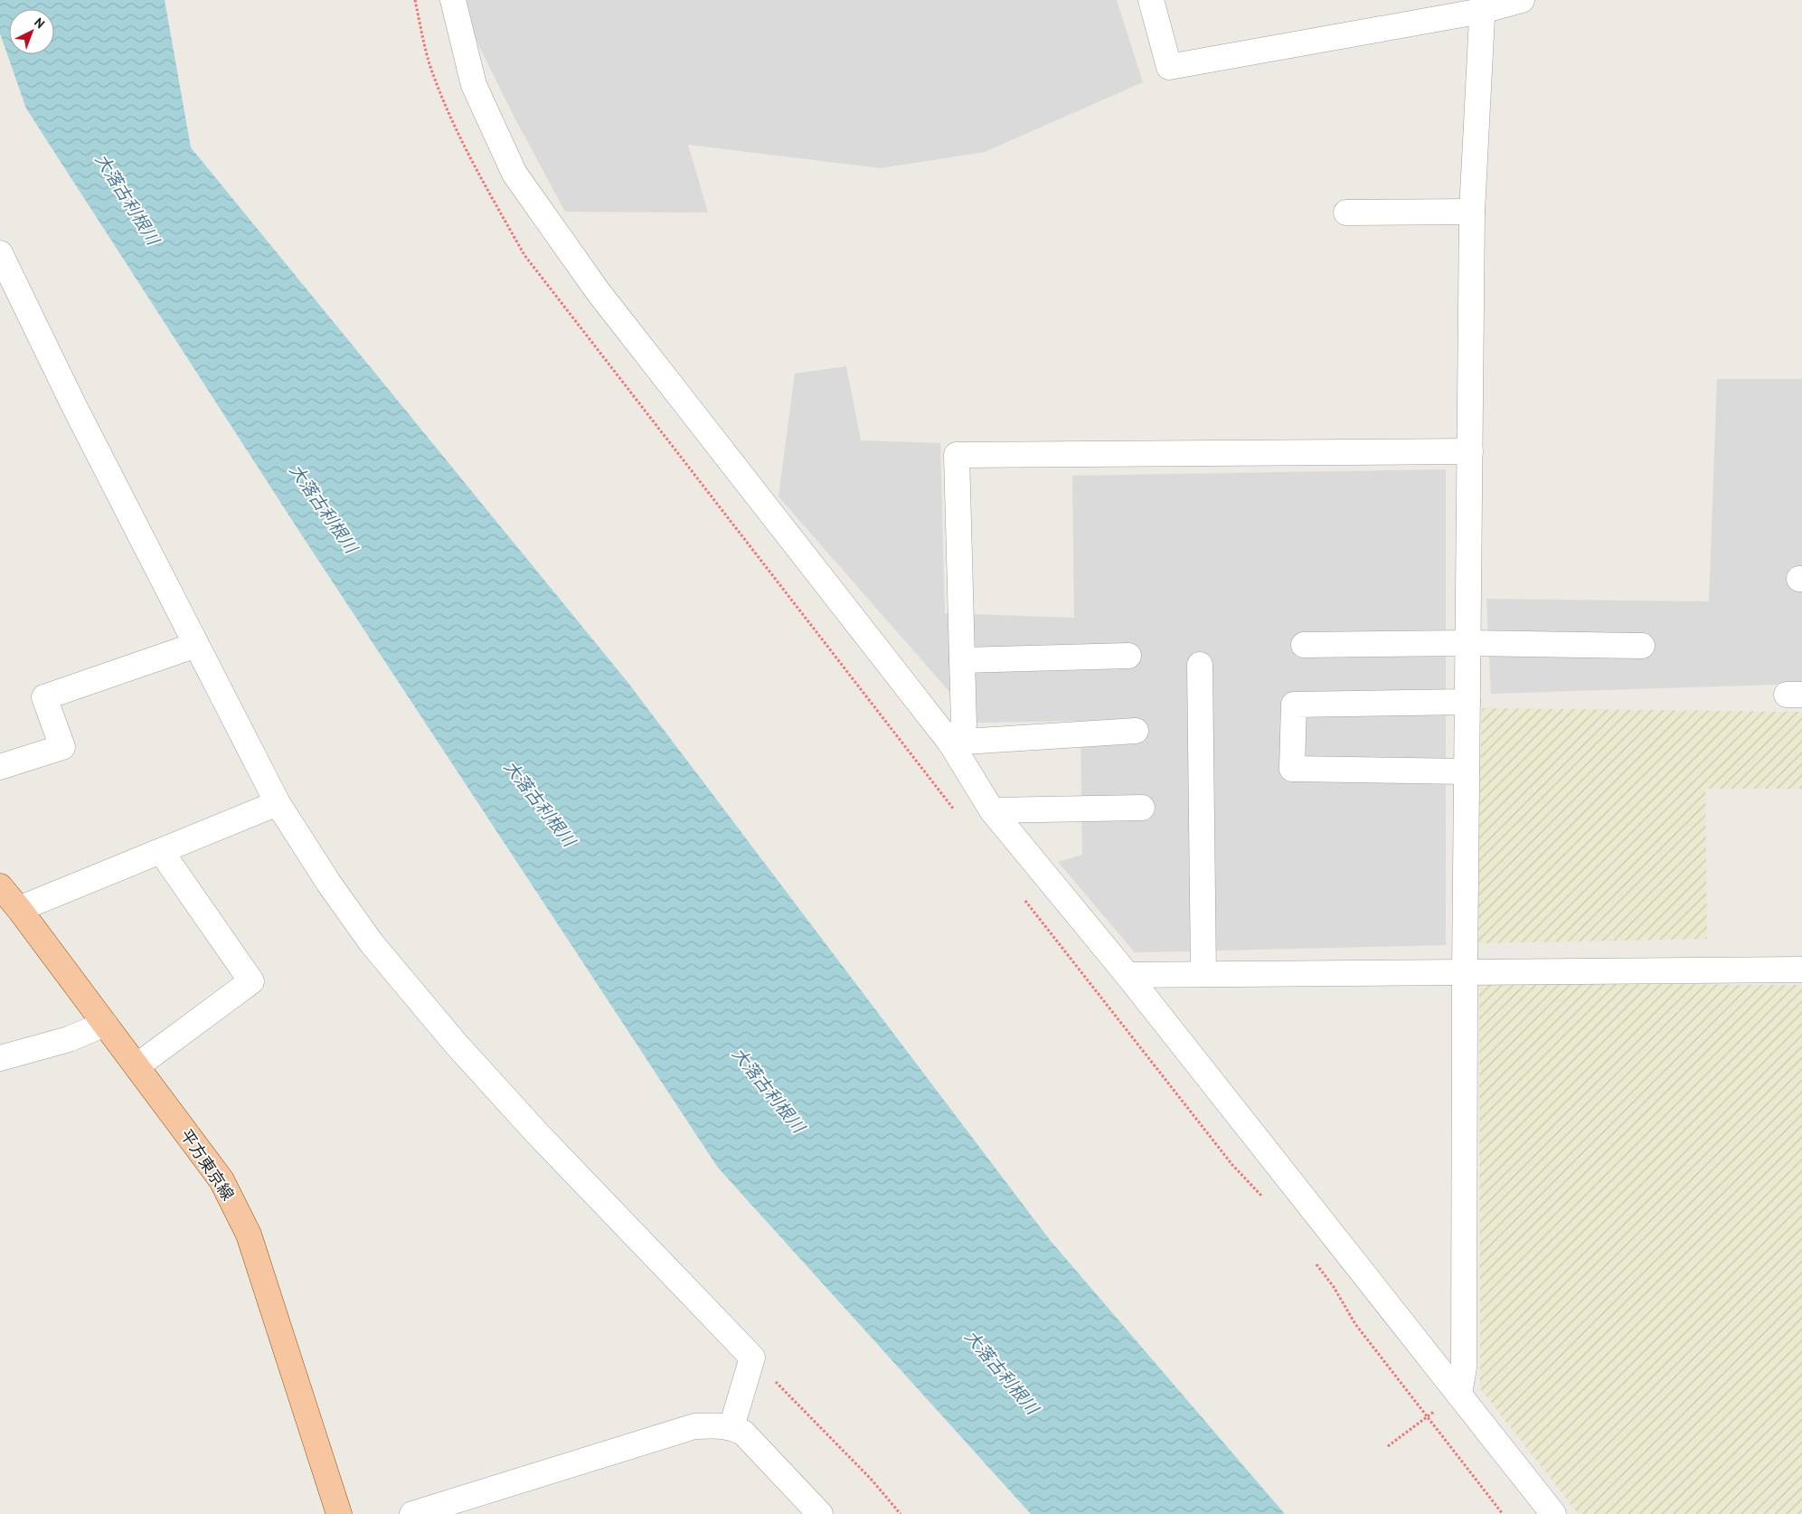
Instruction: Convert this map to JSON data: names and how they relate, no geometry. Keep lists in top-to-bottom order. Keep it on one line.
{"streets":{"main road":["平方東京線"]},"water":["大落古利根川"],"north":"top right"}
